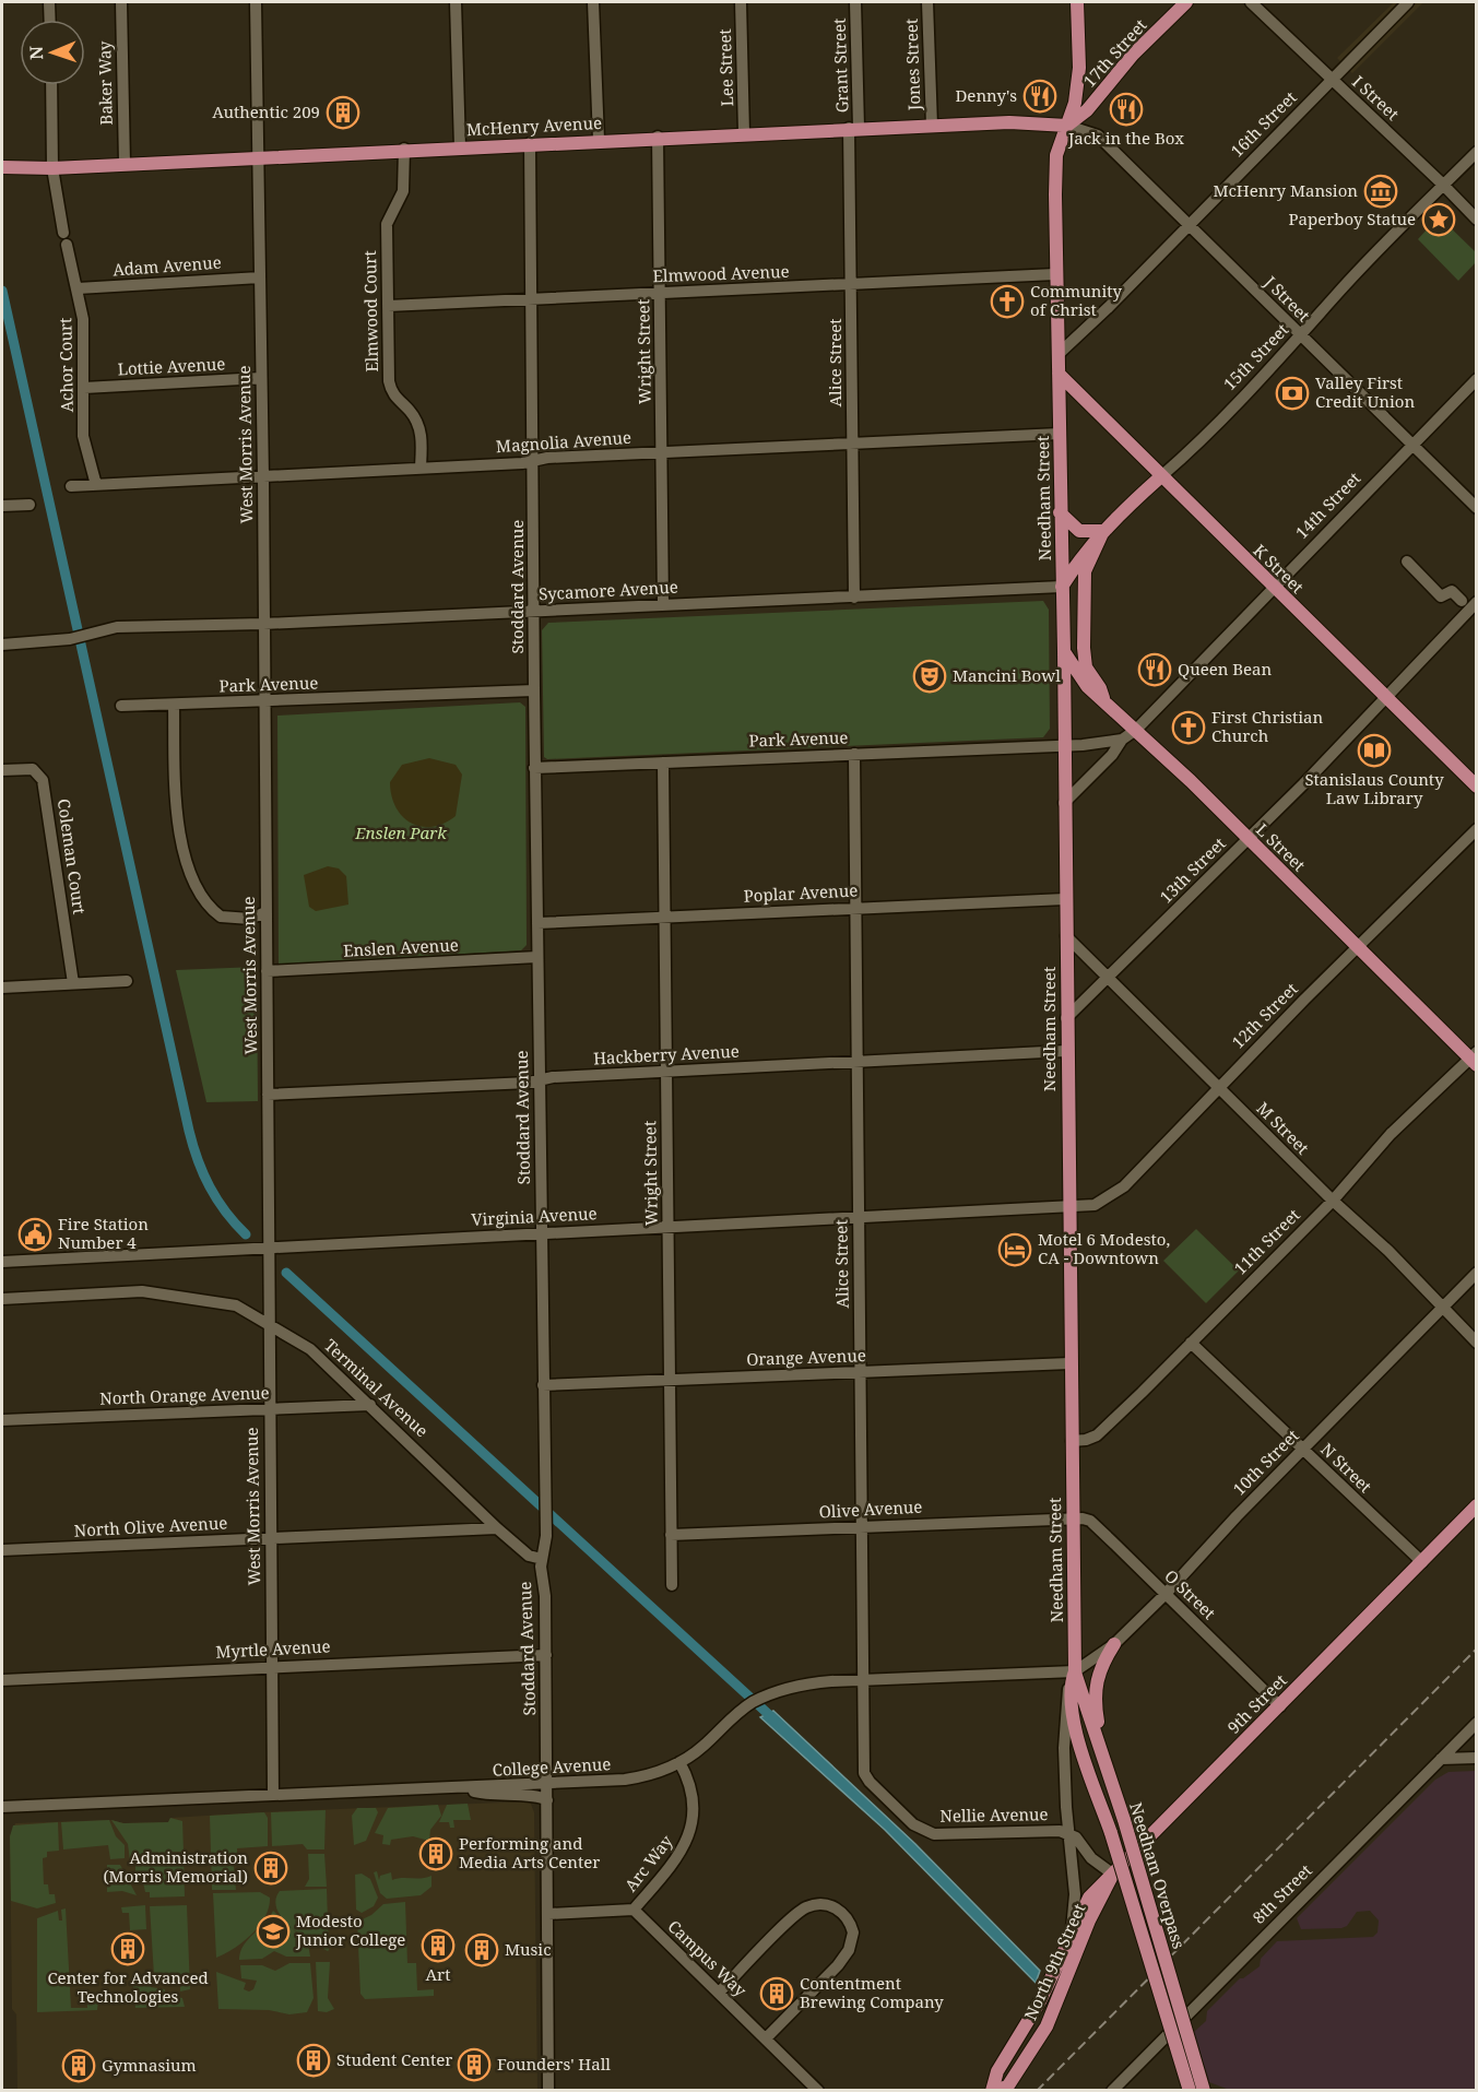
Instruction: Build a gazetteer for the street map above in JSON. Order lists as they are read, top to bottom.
{
  "streets": {
    "main road": [
      "17th Street",
      "McHenry Avenue",
      "15th Street",
      "Needham Street",
      "K Street",
      "L Street",
      "9th Street",
      "Needham Overpass",
      "North 9th Street"
    ],
    "street": [
      "Jones Street",
      "Grant Street",
      "Lee Street",
      "Baker Way",
      "I Street",
      "16th Street",
      "Adam Avenue",
      "Elmwood Avenue",
      "J Street",
      "Elmwood Court",
      "Wright Street",
      "Alice Street",
      "Achor Court",
      "Lottie Avenue",
      "Magnolia Avenue",
      "West Morris Avenue",
      "14th Street",
      "Stoddard Avenue",
      "Sycamore Avenue",
      "Park Avenue",
      "Coleman Court",
      "13th Street",
      "Poplar Avenue",
      "Enslen Avenue",
      "12th Street",
      "Hackberry Avenue",
      "M Street",
      "Virginia Avenue",
      "11th Street",
      "Orange Avenue",
      "Terminal Avenue",
      "North Orange Avenue",
      "10th Street",
      "N Street",
      "Olive Avenue",
      "North Olive Avenue",
      "O Street",
      "Myrtle Avenue",
      "College Avenue",
      "Nellie Avenue",
      "Arc Way",
      "8th Street",
      "Campus Way"
    ]
  },
  "crossings": [
    ["17th Street", "McHenry Avenue"],
    ["17th Street", "J Street"],
    ["17th Street", "Needham Street"],
    ["Jones Street", "McHenry Avenue"],
    ["Grant Street", "McHenry Avenue"],
    ["Grant Street", "Alice Street"],
    ["Lee Street", "McHenry Avenue"],
    ["Baker Way", "McHenry Avenue"],
    ["I Street", "16th Street"],
    ["I Street", "15th Street"],
    ["16th Street", "J Street"],
    ["16th Street", "Needham Street"],
    ["McHenry Avenue", "J Street"],
    ["McHenry Avenue", "Elmwood Court"],
    ["McHenry Avenue", "Wright Street"],
    ["McHenry Avenue", "Alice Street"],
    ["McHenry Avenue", "Achor Court"],
    ["McHenry Avenue", "West Morris Avenue"],
    ["McHenry Avenue", "Needham Street"],
    ["McHenry Avenue", "Stoddard Avenue"],
    ["Adam Avenue", "Achor Court"],
    ["Adam Avenue", "West Morris Avenue"],
    ["Elmwood Avenue", "Elmwood Court"],
    ["Elmwood Avenue", "Wright Street"],
    ["Elmwood Avenue", "Alice Street"],
    ["Elmwood Avenue", "Needham Street"],
    ["Elmwood Avenue", "Stoddard Avenue"],
    ["J Street", "15th Street"],
    ["J Street", "Needham Street"],
    ["J Street", "14th Street"],
    ["Elmwood Court", "Magnolia Avenue"],
    ["Wright Street", "Magnolia Avenue"],
    ["Wright Street", "Sycamore Avenue"],
    ["Wright Street", "Park Avenue"],
    ["Wright Street", "Poplar Avenue"],
    ["Wright Street", "Hackberry Avenue"],
    ["Wright Street", "Virginia Avenue"],
    ["Wright Street", "Orange Avenue"],
    ["Wright Street", "Olive Avenue"],
    ["15th Street", "Needham Street"],
    ["15th Street", "K Street"],
    ["15th Street", "Sycamore Avenue"],
    ["Alice Street", "Magnolia Avenue"],
    ["Alice Street", "Sycamore Avenue"],
    ["Alice Street", "Park Avenue"],
    ["Alice Street", "Poplar Avenue"],
    ["Alice Street", "Hackberry Avenue"],
    ["Alice Street", "Virginia Avenue"],
    ["Alice Street", "Orange Avenue"],
    ["Alice Street", "Olive Avenue"],
    ["Alice Street", "College Avenue"],
    ["Alice Street", "Nellie Avenue"],
    ["Achor Court", "Lottie Avenue"],
    ["Achor Court", "Magnolia Avenue"],
    ["Lottie Avenue", "West Morris Avenue"],
    ["Magnolia Avenue", "West Morris Avenue"],
    ["Magnolia Avenue", "Needham Street"],
    ["Magnolia Avenue", "Stoddard Avenue"],
    ["West Morris Avenue", "Sycamore Avenue"],
    ["West Morris Avenue", "Park Avenue"],
    ["West Morris Avenue", "Enslen Avenue"],
    ["West Morris Avenue", "Hackberry Avenue"],
    ["West Morris Avenue", "Virginia Avenue"],
    ["West Morris Avenue", "Terminal Avenue"],
    ["West Morris Avenue", "North Orange Avenue"],
    ["West Morris Avenue", "North Olive Avenue"],
    ["West Morris Avenue", "Myrtle Avenue"],
    ["West Morris Avenue", "College Avenue"],
    ["Needham Street", "14th Street"],
    ["Needham Street", "K Street"],
    ["Needham Street", "Sycamore Avenue"],
    ["Needham Street", "Park Avenue"],
    ["Needham Street", "L Street"],
    ["Needham Street", "13th Street"],
    ["Needham Street", "Poplar Avenue"],
    ["Needham Street", "12th Street"],
    ["Needham Street", "Hackberry Avenue"],
    ["Needham Street", "M Street"],
    ["Needham Street", "Virginia Avenue"],
    ["Needham Street", "11th Street"],
    ["Needham Street", "Orange Avenue"],
    ["Needham Street", "10th Street"],
    ["Needham Street", "Olive Avenue"],
    ["Needham Street", "O Street"],
    ["Needham Street", "9th Street"],
    ["Needham Street", "College Avenue"],
    ["Needham Street", "Nellie Avenue"],
    ["Needham Street", "Needham Overpass"],
    ["Needham Street", "North 9th Street"],
    ["14th Street", "K Street"],
    ["14th Street", "Park Avenue"],
    ["14th Street", "L Street"],
    ["K Street", "13th Street"],
    ["Stoddard Avenue", "Sycamore Avenue"],
    ["Stoddard Avenue", "Park Avenue"],
    ["Stoddard Avenue", "Poplar Avenue"],
    ["Stoddard Avenue", "Enslen Avenue"],
    ["Stoddard Avenue", "Hackberry Avenue"],
    ["Stoddard Avenue", "Virginia Avenue"],
    ["Stoddard Avenue", "Orange Avenue"],
    ["Stoddard Avenue", "Terminal Avenue"],
    ["Stoddard Avenue", "Myrtle Avenue"],
    ["Stoddard Avenue", "College Avenue"],
    ["L Street", "13th Street"],
    ["L Street", "12th Street"],
    ["L Street", "11th Street"],
    ["13th Street", "M Street"],
    ["12th Street", "M Street"],
    ["12th Street", "Virginia Avenue"],
    ["M Street", "11th Street"],
    ["M Street", "10th Street"],
    ["11th Street", "N Street"],
    ["Terminal Avenue", "North Orange Avenue"],
    ["Terminal Avenue", "North Olive Avenue"],
    ["10th Street", "N Street"],
    ["10th Street", "O Street"],
    ["10th Street", "College Avenue"],
    ["10th Street", "Needham Overpass"],
    ["N Street", "9th Street"],
    ["Olive Avenue", "O Street"],
    ["O Street", "9th Street"],
    ["9th Street", "North 9th Street"],
    ["College Avenue", "Arc Way"],
    ["College Avenue", "Needham Overpass"],
    ["Arc Way", "Campus Way"]
  ],
  "parks": ["Enslen Park"],
  "places": {
    "restaurant": ["Denny's", "Jack in the Box", "Queen Bean"],
    "building": [
      "Authentic 209",
      "Performing and Media Arts Center",
      "Administration (Morris Memorial)",
      "Art",
      "Center for Advanced Technologies",
      "Music",
      "Contentment Brewing Company",
      "Student Center",
      "Founders' Hall",
      "Gymnasium"
    ],
    "museum": ["McHenry Mansion"],
    "place": ["Paperboy Statue"],
    "church": ["Community of Christ", "First Christian Church"],
    "bank": ["Valley First Credit Union"],
    "theatre": ["Mancini Bowl"],
    "library": ["Stanislaus County Law Library"],
    "public building": ["Fire Station Number 4"],
    "hotel": ["Motel 6 Modesto, CA - Downtown"],
    "school or university": ["Modesto Junior College"]
  },
  "north": "left"
}
